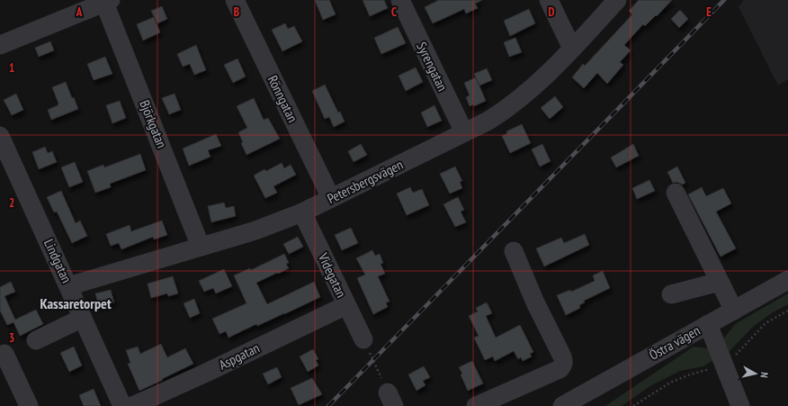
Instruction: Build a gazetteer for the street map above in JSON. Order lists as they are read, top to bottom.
{
  "streets": {
    "street": [
      "Syrengatan",
      "Rönngatan",
      "Björkgatan",
      "Petersbergsvägen",
      "Lindgatan",
      "Videgatan",
      "Östra vägen",
      "Aspgatan"
    ]
  },
  "crossings": [
    ["Syrengatan", "Petersbergsvägen"],
    ["Rönngatan", "Petersbergsvägen"],
    ["Björkgatan", "Petersbergsvägen"],
    ["Petersbergsvägen", "Lindgatan"],
    ["Petersbergsvägen", "Videgatan"],
    ["Videgatan", "Aspgatan"]
  ],
  "districts": ["Kassaretorpet"],
  "north": "right",
  "grid": {
    "columns": [
      "A",
      "B",
      "C",
      "D",
      "E"
    ],
    "rows": ["1", "2", "3"]
  }
}
